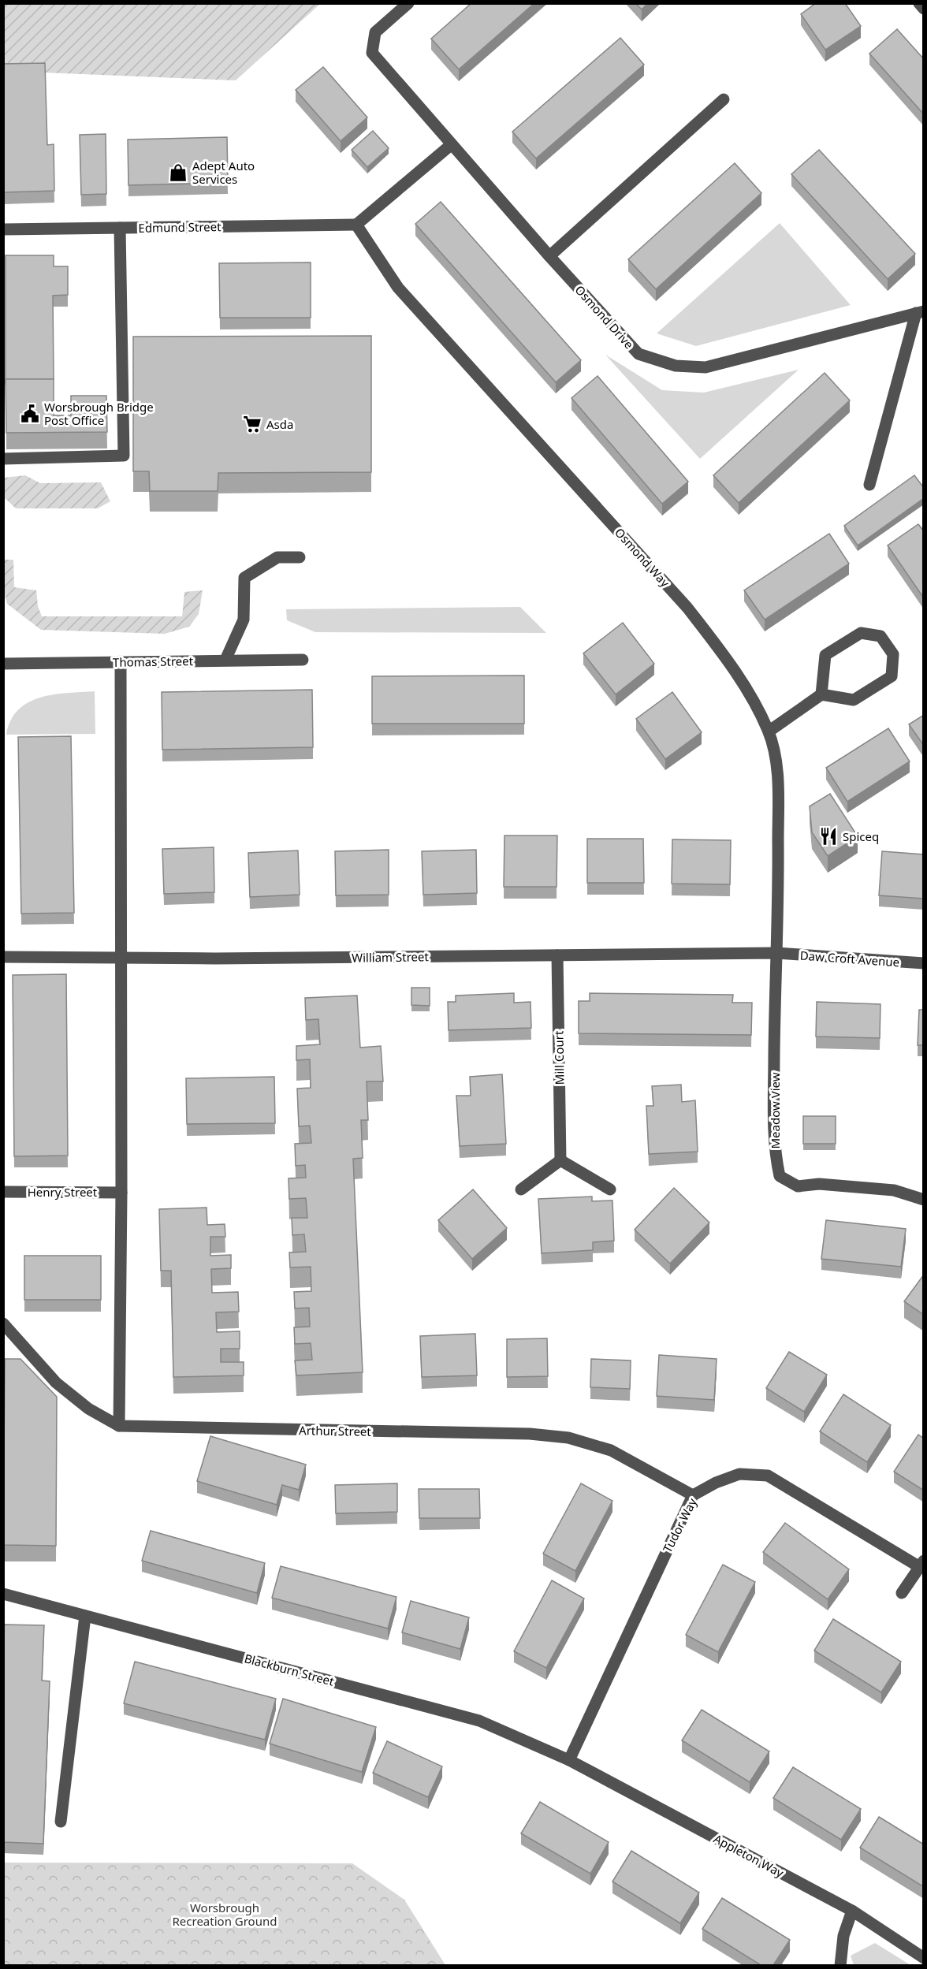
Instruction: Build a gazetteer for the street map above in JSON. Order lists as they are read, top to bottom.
{
  "streets": {
    "street": [
      "Edmund Street",
      "Osmond Drive",
      "Osmond Way",
      "Thomas Street",
      "William Street",
      "Daw Croft Avenue",
      "Mill Court",
      "Meadow View",
      "Henry Street",
      "Arthur Street",
      "Tudor Way",
      "Blackburn Street",
      "Appleton Way"
    ]
  },
  "crossings": [
    ["Edmund Street", "Osmond Way"],
    ["Osmond Way", "William Street"],
    ["Osmond Way", "Daw Croft Avenue"],
    ["Osmond Way", "Meadow View"],
    ["William Street", "Daw Croft Avenue"],
    ["William Street", "Mill Court"],
    ["William Street", "Meadow View"],
    ["Daw Croft Avenue", "Meadow View"],
    ["Arthur Street", "Tudor Way"],
    ["Tudor Way", "Blackburn Street"],
    ["Tudor Way", "Appleton Way"],
    ["Blackburn Street", "Appleton Way"]
  ],
  "parks": ["Worsbrough Recreation Ground"],
  "places": {
    "shop": ["Adept Auto Services"],
    "public building": ["Worsbrough Bridge Post Office"],
    "supermarket": ["Asda"],
    "restaurant": ["Spiceq"]
  }
}
